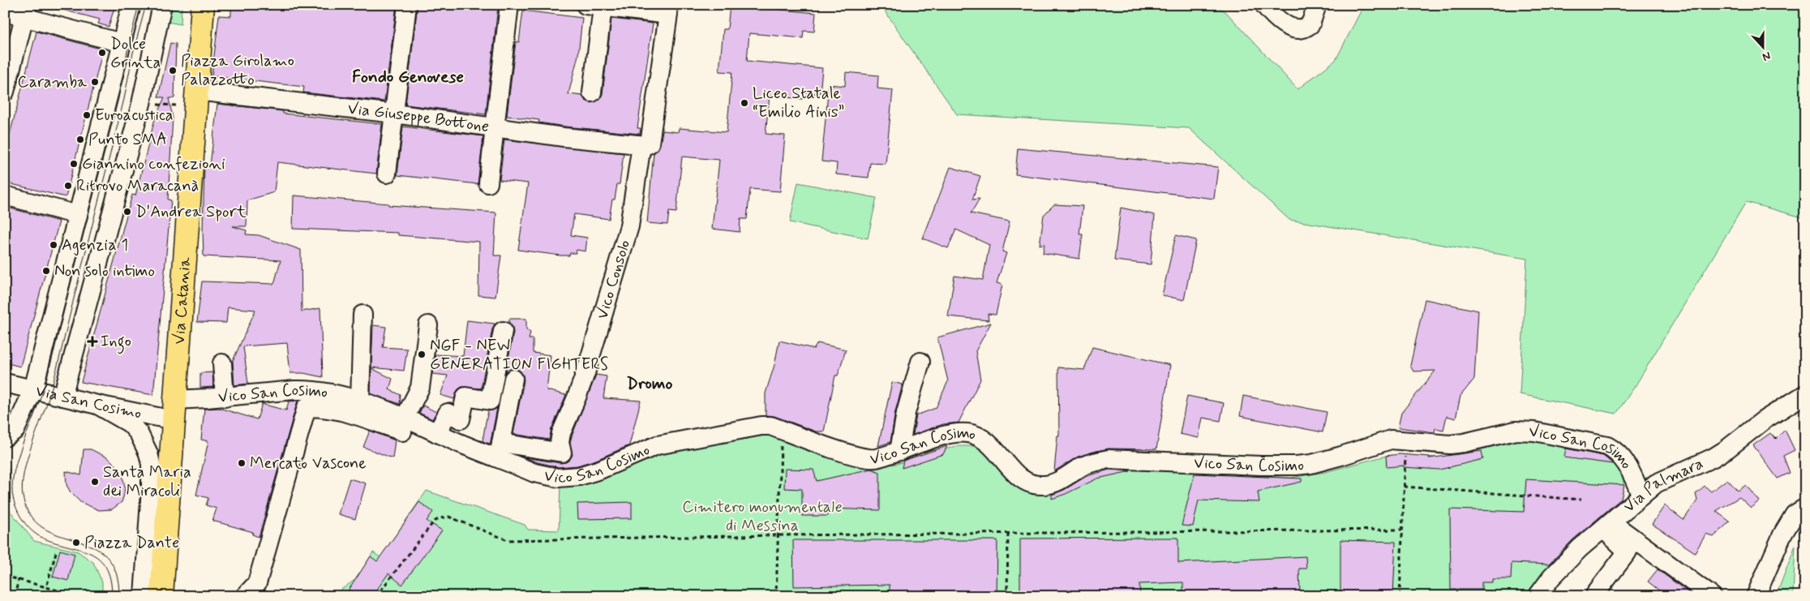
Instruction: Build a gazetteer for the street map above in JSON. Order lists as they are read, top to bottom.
{
  "streets": {
    "main road": ["Via Catania"],
    "street": [
      "Via Giuseppe Bottone",
      "Vico Consolo",
      "Vico San Cosimo",
      "Via San Cosimo",
      "Via Palmara"
    ]
  },
  "crossings": [
    ["Via Giuseppe Bottone", "Vico Consolo"],
    ["Via Giuseppe Bottone", "Via Catania"],
    ["Vico Consolo", "Vico San Cosimo"],
    ["Via Catania", "Vico San Cosimo"],
    ["Via Catania", "Via San Cosimo"],
    ["Vico San Cosimo", "Via San Cosimo"],
    ["Vico San Cosimo", "Via Palmara"]
  ],
  "districts": ["Fondo Genovese", "Dromo"],
  "parks": ["Cimitero monumentale di Messina"],
  "places": {
    "other": [
      "Dolce Grinta",
      "Piazza Girolamo Palazzotto",
      "Caramba",
      "Liceo Statale “Emilio Ainis”",
      "Euroacustica",
      "Punto SMA",
      "Giannino confezioni",
      "Ritrovo Maracanà",
      "D'Andrea Sport",
      "Agenzia 1",
      "Non solo intimo",
      "NGF - NEW GENERATION FIGHTERS",
      "Mercato Vascone",
      "Santa Maria dei Miracoli",
      "Piazza Dante"
    ],
    "health": ["Ingo"]
  },
  "north": "bottom"
}
